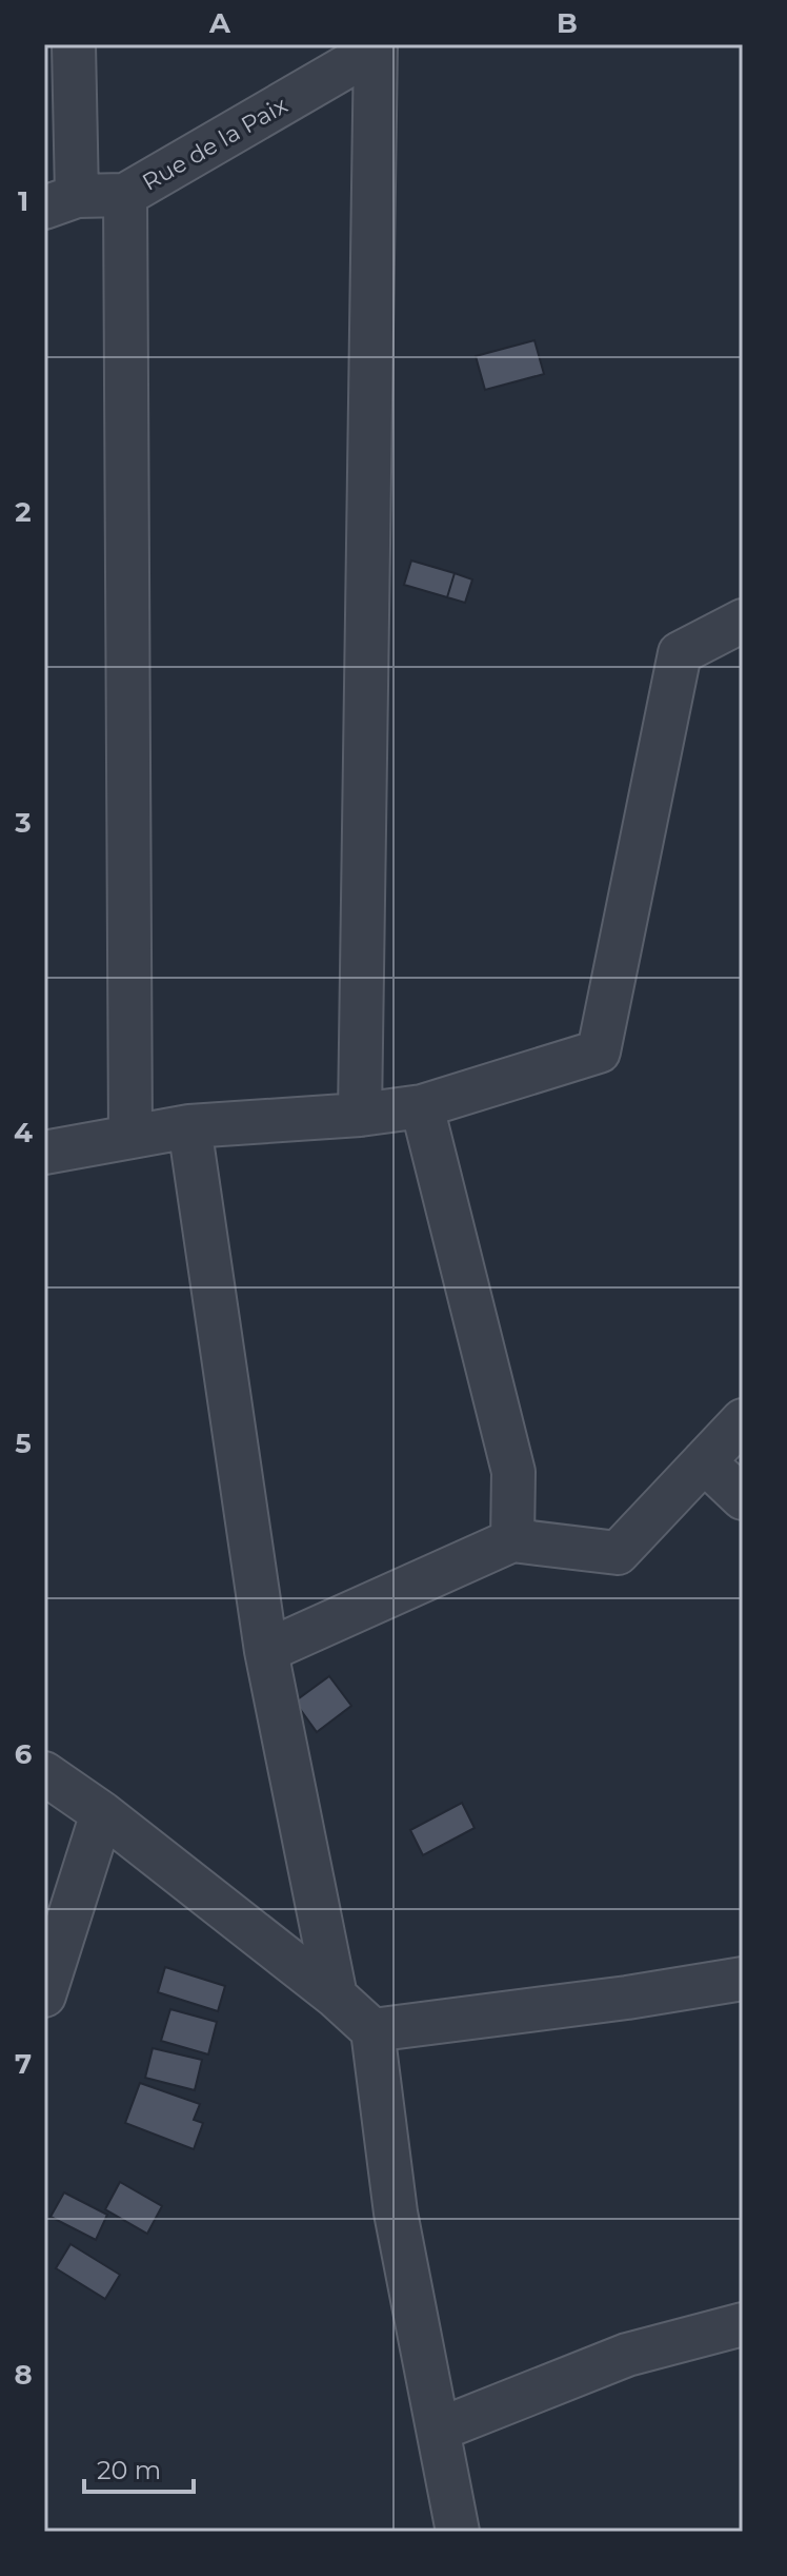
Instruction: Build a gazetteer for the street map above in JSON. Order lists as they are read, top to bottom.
{
  "streets": {
    "street": ["Rue de la Paix"]
  },
  "scale_bar": "20 m",
  "grid": {
    "columns": ["A", "B"],
    "rows": [
      "1",
      "2",
      "3",
      "4",
      "5",
      "6",
      "7",
      "8"
    ]
  }
}
